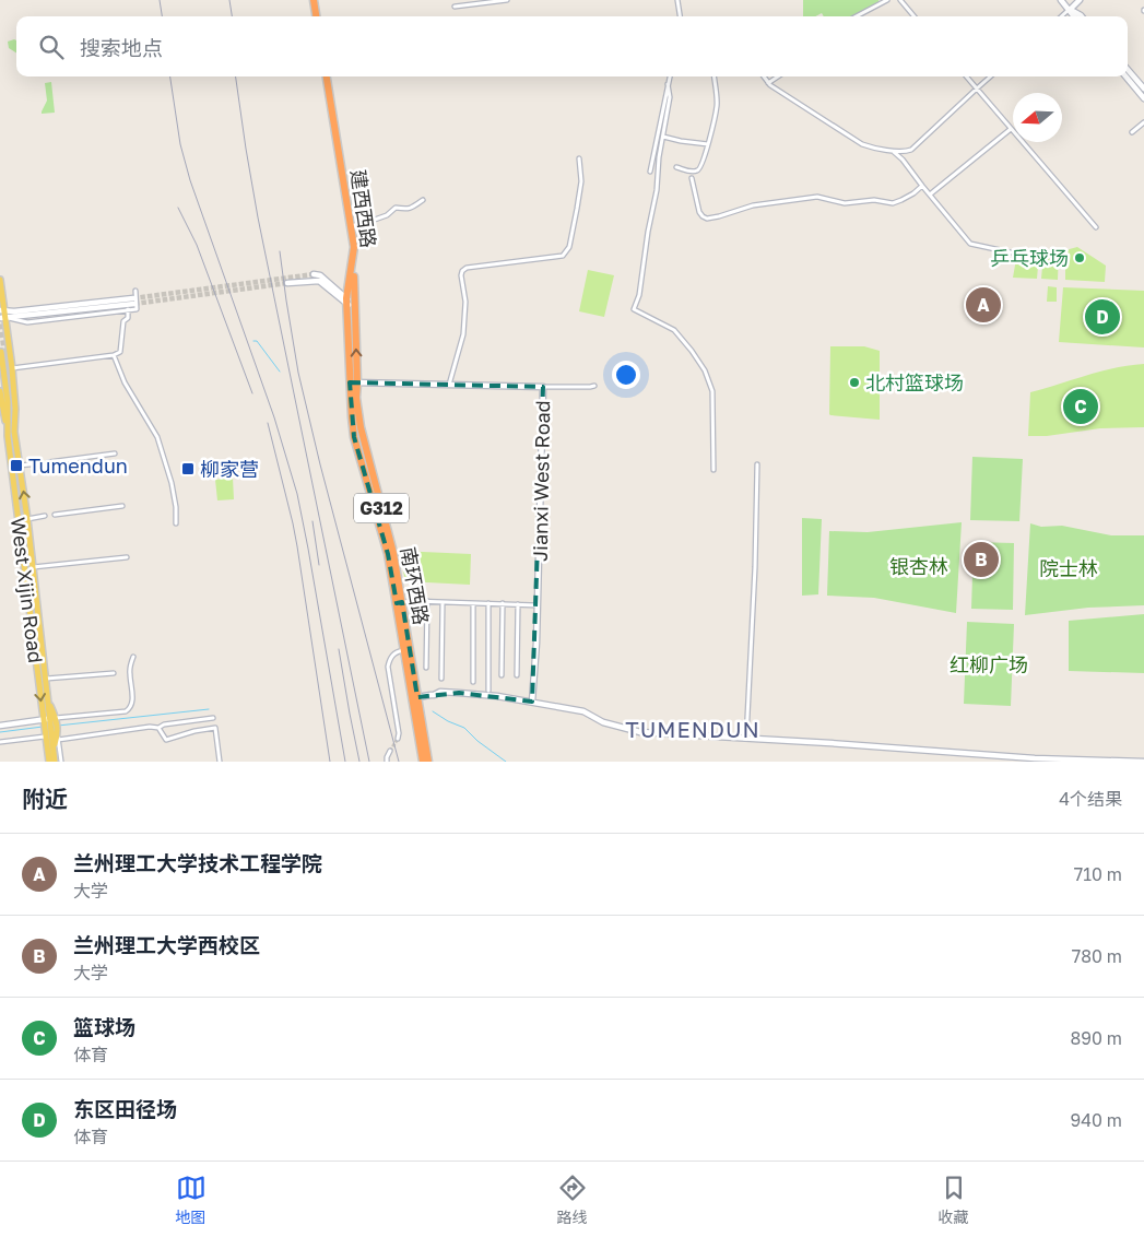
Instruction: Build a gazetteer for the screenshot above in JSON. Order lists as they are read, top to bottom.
{
  "streets": {
    "highway": ["建西西路", "G312", "南环西路"],
    "main road": ["West Xijin Road"],
    "street": ["Jianxi West Road"]
  },
  "crossings": [
    ["建西西路", "G312"],
    ["Jianxi West Road", "G312"],
    ["Jianxi West Road", "南环西路"],
    ["G312", "南环西路"]
  ],
  "districts": ["TUMENDUN"],
  "parks": ["银杏林", "院士林", "红柳广场"],
  "places": {
    "other": ["乒乓球场", "北村篮球场"],
    "transit": ["Tumendun", "柳家营"]
  },
  "north": "left",
  "page": {
    "search": "搜索地点",
    "pins": [
      "A",
      "D",
      "C",
      "B"
    ],
    "heading": ["附近", "4个结果"],
    "list": [
      {
        "mark": "A",
        "name": "兰州理工大学技术工程学院",
        "note": "大学",
        "value": "710 m"
      },
      {
        "mark": "B",
        "name": "兰州理工大学西校区",
        "note": "大学",
        "value": "780 m"
      },
      {
        "mark": "C",
        "name": "篮球场",
        "note": "体育",
        "value": "890 m"
      },
      {
        "mark": "D",
        "name": "东区田径场",
        "note": "体育",
        "value": "940 m"
      }
    ],
    "nav": ["地图", "路线", "收藏"]
  }
}
